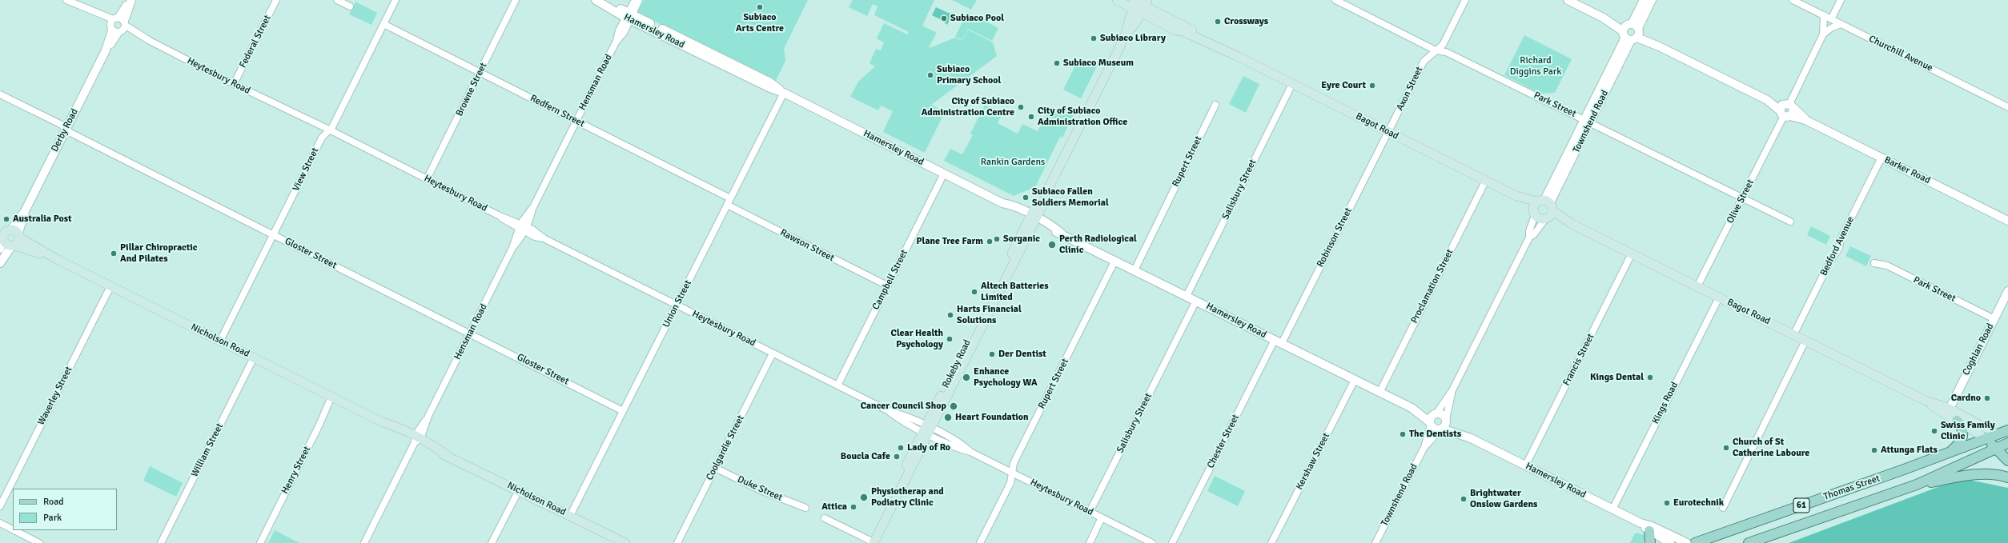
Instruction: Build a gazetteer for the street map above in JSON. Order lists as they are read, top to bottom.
{
  "streets": {
    "main road": [
      "Bagot Road",
      "Nicholson Road",
      "Rokeby Road",
      "Thomas Street",
      "61"
    ],
    "street": [
      "Hamersley Road",
      "Federal Street",
      "Churchill Avenue",
      "Heytesbury Road",
      "Hensman Road",
      "Axon Street",
      "Browne Street",
      "Park Street",
      "Redfern Street",
      "Townshend Road",
      "Derby Road",
      "Rupert Street",
      "View Street",
      "Barker Road",
      "Salisbury Street",
      "Olive Street",
      "Robinson Street",
      "Rawson Street",
      "Bedford Avenue",
      "Gloster Street",
      "Campbell Street",
      "Proclamation Street",
      "Union Street",
      "Coghlan Road",
      "Francis Street",
      "Waverley Street",
      "Kings Road",
      "Chester Street",
      "Coolgardie Street",
      "William Street",
      "Kershaw Street",
      "Henry Street",
      "Duke Street"
    ]
  },
  "crossings": [
    ["Hamersley Road", "Hensman Road"],
    ["Hamersley Road", "Townshend Road"],
    ["Hamersley Road", "Rupert Street"],
    ["Hamersley Road", "Salisbury Street"],
    ["Hamersley Road", "Robinson Street"],
    ["Hamersley Road", "Campbell Street"],
    ["Hamersley Road", "Proclamation Street"],
    ["Hamersley Road", "Union Street"],
    ["Hamersley Road", "Francis Street"],
    ["Hamersley Road", "Rokeby Road"],
    ["Hamersley Road", "Kings Road"],
    ["Hamersley Road", "Chester Street"],
    ["Hamersley Road", "Kershaw Street"],
    ["Federal Street", "Heytesbury Road"],
    ["Churchill Avenue", "Olive Street"],
    ["Heytesbury Road", "Hensman Road"],
    ["Heytesbury Road", "Browne Street"],
    ["Heytesbury Road", "Derby Road"],
    ["Heytesbury Road", "Rupert Street"],
    ["Heytesbury Road", "View Street"],
    ["Heytesbury Road", "Salisbury Street"],
    ["Heytesbury Road", "Campbell Street"],
    ["Heytesbury Road", "Union Street"],
    ["Heytesbury Road", "Rokeby Road"],
    ["Heytesbury Road", "Coolgardie Street"],
    ["Hensman Road", "Redfern Street"],
    ["Hensman Road", "Gloster Street"],
    ["Hensman Road", "Nicholson Road"],
    ["Axon Street", "Park Street"],
    ["Axon Street", "Bagot Road"],
    ["Axon Street", "Robinson Street"],
    ["Browne Street", "Redfern Street"],
    ["Park Street", "Townshend Road"],
    ["Park Street", "Olive Street"],
    ["Park Street", "Coghlan Road"],
    ["Redfern Street", "View Street"],
    ["Redfern Street", "Rawson Street"],
    ["Redfern Street", "Union Street"],
    ["Townshend Road", "Bagot Road"],
    ["Townshend Road", "Barker Road"],
    ["Bagot Road", "Salisbury Street"],
    ["Bagot Road", "Olive Street"],
    ["Bagot Road", "Robinson Street"],
    ["Bagot Road", "Bedford Avenue"],
    ["Bagot Road", "Proclamation Street"],
    ["Bagot Road", "Coghlan Road"],
    ["Bagot Road", "Francis Street"],
    ["Bagot Road", "Rokeby Road"],
    ["Bagot Road", "Kings Road"],
    ["Bagot Road", "Thomas Street"],
    ["Derby Road", "Gloster Street"],
    ["Derby Road", "Nicholson Road"],
    ["View Street", "Gloster Street"],
    ["View Street", "Nicholson Road"],
    ["Barker Road", "Olive Street"],
    ["Barker Road", "Bedford Avenue"],
    ["Robinson Street", "Chester Street"],
    ["Rawson Street", "Campbell Street"],
    ["Rawson Street", "Union Street"],
    ["Gloster Street", "Union Street"],
    ["Union Street", "Nicholson Road"],
    ["Nicholson Road", "Waverley Street"],
    ["Nicholson Road", "William Street"],
    ["Nicholson Road", "Henry Street"],
    ["Coolgardie Street", "Duke Street"]
  ],
  "parks": ["Richard Diggins Park", "Rankin Gardens"],
  "places": [
    "Subiaco Arts Centre",
    "Subiaco Pool",
    "Crossways",
    "Subiaco Library",
    "Subiaco Museum",
    "Subiaco Primary School",
    "Eyre Court",
    "City of Subiaco Administration Centre",
    "City of Subiaco Administration Office",
    "Subiaco Fallen Soldiers Memorial",
    "Australia Post",
    "Sorganic",
    "Plane Tree Farm",
    "Perth Radiological Clinic",
    "Pillar Chiropractic And Pilates",
    "Altech Batteries Limited",
    "Harts Financial Solutions",
    "Clear Health Psychology",
    "Der Dentist",
    "Enhance Psychology WA",
    "Kings Dental",
    "Cardno",
    "Cancer Council Shop",
    "Heart Foundation",
    "Swiss Family Clinic",
    "The Dentists",
    "Lady of Ro",
    "Church of St Catherine Laboure",
    "Attunga Flats",
    "Boucla Cafe",
    "Physiotherap and Podiatry Clinic",
    "Brightwater Onslow Gardens",
    "Eurotechnik",
    "Attica"
  ],
  "legend": ["Road", "Park"]
}
